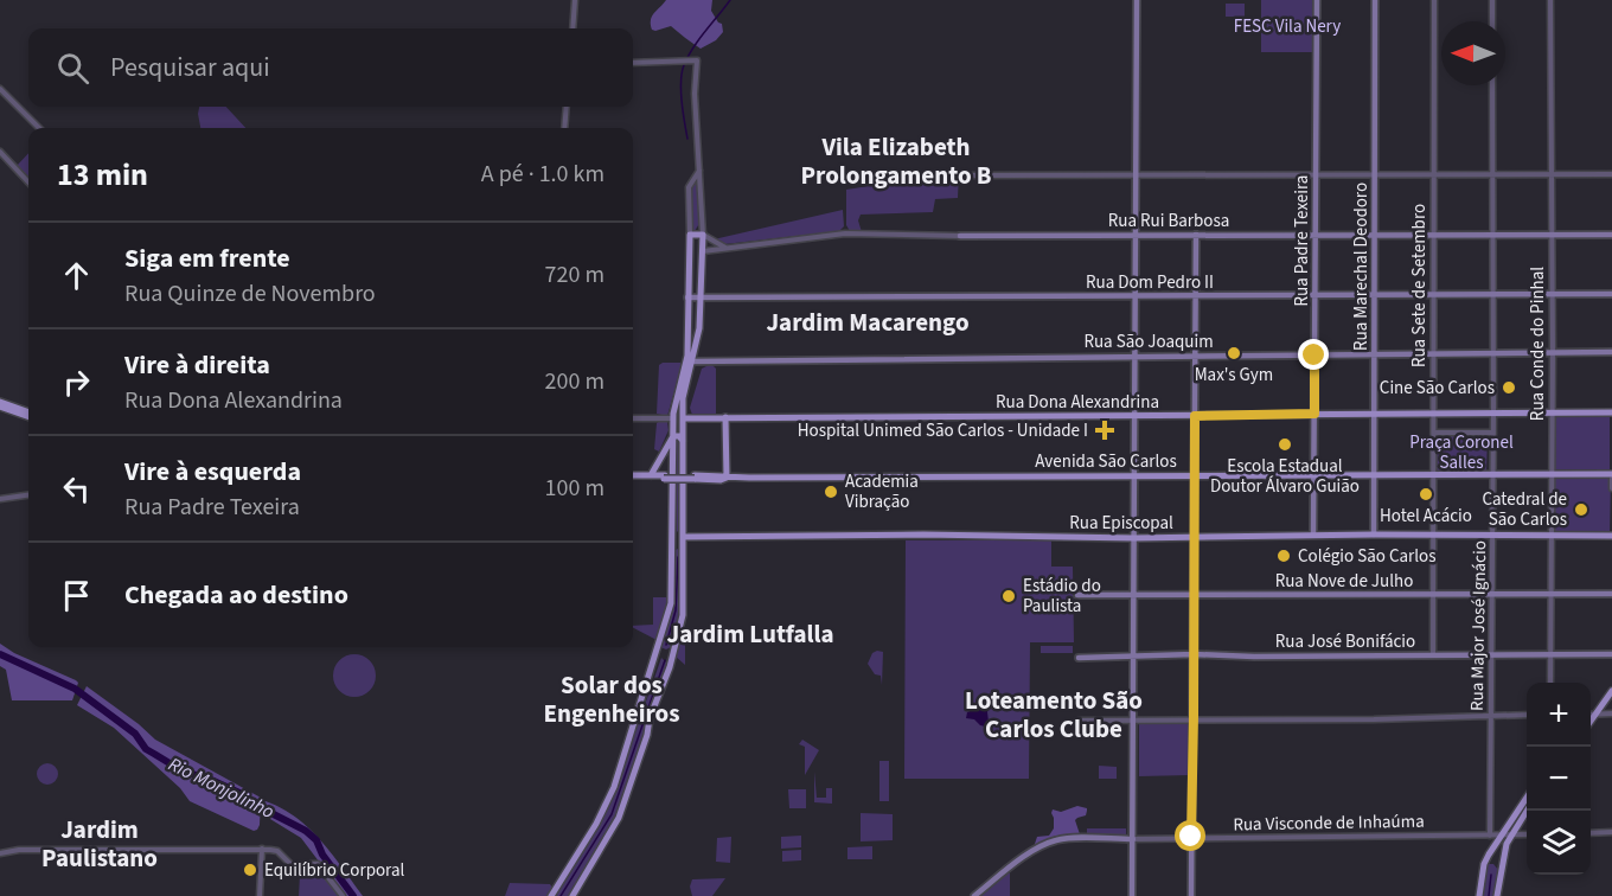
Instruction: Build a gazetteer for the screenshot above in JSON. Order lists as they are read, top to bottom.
{
  "streets": {
    "main road": [
      "Rua Rui Barbosa",
      "Rua Padre Texeira",
      "Rua Marechal Deodoro",
      "Rua Dom Pedro II",
      "Rua São Joaquim",
      "Rua Dona Alexandrina",
      "Avenida São Carlos",
      "Rua Episcopal",
      "Rua Nove de Julho",
      "Rua José Bonifácio",
      "Rua Visconde de Inhaúma"
    ],
    "street": ["Rua Sete de Setembro", "Rua Conde do Pinhal", "Rua Major José Ignácio"]
  },
  "crossings": [
    ["Rua Rui Barbosa", "Rua Padre Texeira"],
    ["Rua Rui Barbosa", "Rua Marechal Deodoro"],
    ["Rua Rui Barbosa", "Rua Sete de Setembro"],
    ["Rua Rui Barbosa", "Rua Conde do Pinhal"],
    ["Rua Rui Barbosa", "Rua Major José Ignácio"],
    ["Rua Padre Texeira", "Rua Dom Pedro II"],
    ["Rua Padre Texeira", "Rua São Joaquim"],
    ["Rua Padre Texeira", "Rua Dona Alexandrina"],
    ["Rua Padre Texeira", "Avenida São Carlos"],
    ["Rua Padre Texeira", "Rua Episcopal"],
    ["Rua Marechal Deodoro", "Rua Dom Pedro II"],
    ["Rua Marechal Deodoro", "Rua São Joaquim"],
    ["Rua Marechal Deodoro", "Rua Dona Alexandrina"],
    ["Rua Marechal Deodoro", "Avenida São Carlos"],
    ["Rua Marechal Deodoro", "Rua Episcopal"],
    ["Rua Dom Pedro II", "Rua Sete de Setembro"],
    ["Rua Dom Pedro II", "Rua Conde do Pinhal"],
    ["Rua Dom Pedro II", "Rua Major José Ignácio"],
    ["Rua Sete de Setembro", "Rua São Joaquim"],
    ["Rua Sete de Setembro", "Rua Dona Alexandrina"],
    ["Rua Sete de Setembro", "Avenida São Carlos"],
    ["Rua Sete de Setembro", "Rua Episcopal"],
    ["Rua Sete de Setembro", "Rua Nove de Julho"],
    ["Rua Sete de Setembro", "Rua José Bonifácio"],
    ["Rua São Joaquim", "Rua Conde do Pinhal"],
    ["Rua São Joaquim", "Rua Major José Ignácio"],
    ["Rua Conde do Pinhal", "Rua Dona Alexandrina"],
    ["Rua Conde do Pinhal", "Avenida São Carlos"],
    ["Rua Conde do Pinhal", "Rua Episcopal"],
    ["Rua Conde do Pinhal", "Rua Nove de Julho"],
    ["Rua Conde do Pinhal", "Rua José Bonifácio"],
    ["Rua Dona Alexandrina", "Rua Major José Ignácio"],
    ["Avenida São Carlos", "Rua Major José Ignácio"],
    ["Rua Episcopal", "Rua Major José Ignácio"],
    ["Rua Nove de Julho", "Rua Major José Ignácio"],
    ["Rua Major José Ignácio", "Rua José Bonifácio"],
    ["Rua Major José Ignácio", "Rua Visconde de Inhaúma"]
  ],
  "districts": [
    "Vila Elizabeth Prolongamento B",
    "Jardim Macarengo",
    "Jardim Lutfalla",
    "Solar dos Engenheiros",
    "Loteamento São Carlos Clube",
    "Jardim Paulistano"
  ],
  "water": ["Rio Monjolinho"],
  "parks": ["FESC Vila Nery", "Praça Coronel Salles"],
  "places": {
    "other": [
      "Max's Gym",
      "Cine São Carlos",
      "Escola Estadual Doutor Álvaro Guião",
      "Academia Vibração",
      "Hotel Acácio",
      "Catedral de São Carlos",
      "Colégio São Carlos",
      "Estádio do Paulista",
      "Equilíbrio Corporal"
    ],
    "health": ["Hospital Unimed São Carlos - Unidade I"]
  },
  "north": "left",
  "page": {
    "search": "Pesquisar aqui",
    "heading": ["13 min", "A pé · 1.0 km"],
    "list": [
      ["Siga em frente", "Rua Quinze de Novembro", "720 m"],
      ["Vire à direita", "Rua Dona Alexandrina", "200 m"],
      ["Vire à esquerda", "Rua Padre Texeira", "100 m"],
      "Chegada ao destino"
    ],
    "map_buttons": ["+", "−"]
  }
}
